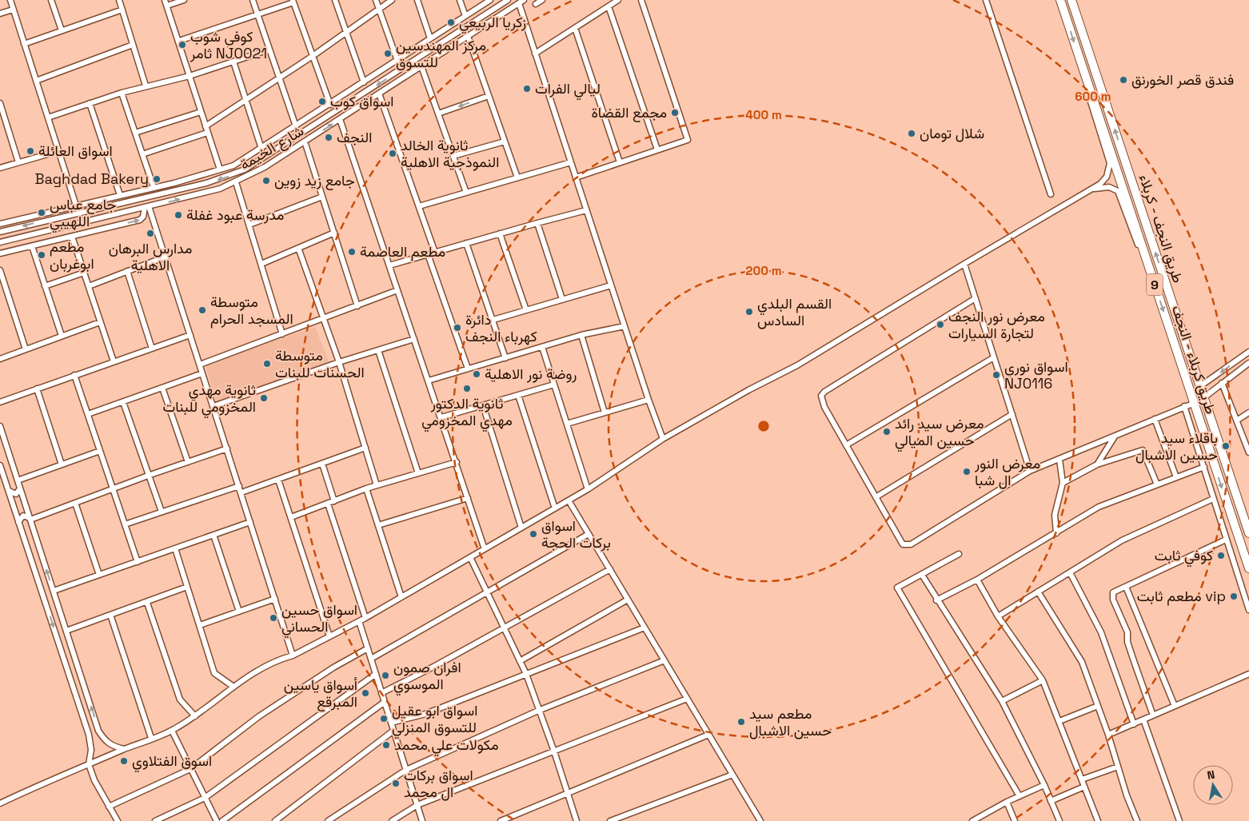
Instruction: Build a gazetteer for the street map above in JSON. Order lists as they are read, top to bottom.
{
  "streets": {
    "highway": ["طريق النجف - کربلاء", "9", "طريق کربلاء - النجف"],
    "street": ["شارع الخيمة"]
  },
  "one_way": ["طريق النجف - کربلاء", "طريق کربلاء - النجف"],
  "places": [
    "زكريا الربيعي",
    "كوفي شوب ثامر NJ0021",
    "مركز المهندسين للتسوق",
    "فندق قصر الخورنق",
    "ليالي الفرات",
    "اسواق كوب",
    "مجمع القضاة",
    "شلال تومان",
    "النجف",
    "اسواق العائلة",
    "ثانوية الخالد النموذجية الاهلية",
    "Baghdad Bakery",
    "جامع زيد زوين",
    "جامع عباس اللهيبي",
    "مدرسة عبود غفلة",
    "مدارس البرهان الاهلية",
    "مطعم العاصمة",
    "مطعم ابوغربان",
    "متوسطة المسجد الحرام",
    "القسم البلدي السادس",
    "معرض نور النجف لتجارة السيارات",
    "دائرة كهرباء النجف",
    "متوسطة الحسنات للبنات",
    "روضة نور الاهلية",
    "اسواق نوري NJ0116",
    "ثانوية الدكتور مهدي المخزومي",
    "ثانوية مهدي المخزومي للبنات",
    "معرض سيد رائد حسين الميالي",
    "باقلاء سيد حسين الاشبال",
    "معرض النور ال شبا",
    "اسواق بركات الحجة",
    "كوفي ثابت",
    "مطعم ثابت vip",
    "اسواق حسين الحساني",
    "افران صمون الموسوي",
    "أسواق ياسين المبرقع",
    "اسواق ابو عقيل للتسوق المنزلي",
    "مطعم سيد حسين الاشبال",
    "مكولات علي محمد",
    "اسوق الفتلاوي",
    "اسواق بركات ال محمد"
  ],
  "north": "top",
  "rings": ["600 m", "400 m", "200 m"]
}
